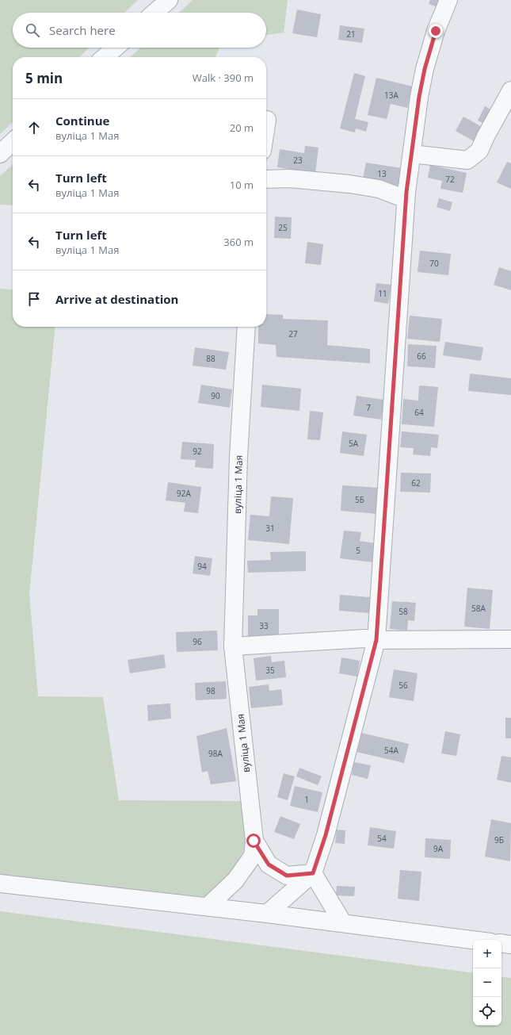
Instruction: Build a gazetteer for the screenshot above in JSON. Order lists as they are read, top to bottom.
{
  "streets": {
    "street": ["вуліца 1 Мая"]
  },
  "house_numbers": [
    "21",
    "13А",
    "23",
    "13",
    "72",
    "25",
    "70",
    "11",
    "27",
    "66",
    "88",
    "90",
    "7",
    "64",
    "5А",
    "92",
    "62",
    "92А",
    "5Б",
    "31",
    "5",
    "94",
    "58А",
    "58",
    "33",
    "96",
    "35",
    "56",
    "98",
    "54А",
    "98А",
    "1",
    "54",
    "9Б",
    "9А"
  ],
  "page": {
    "search": "Search here",
    "heading": ["5 min", "Walk · 390 m"],
    "list": [
      ["Continue", "вуліца 1 Мая", "20 m"],
      ["Turn left", "вуліца 1 Мая", "10 m"],
      ["Turn left", "вуліца 1 Мая", "360 m"],
      "Arrive at destination"
    ],
    "map_buttons": ["+", "−"]
  }
}
